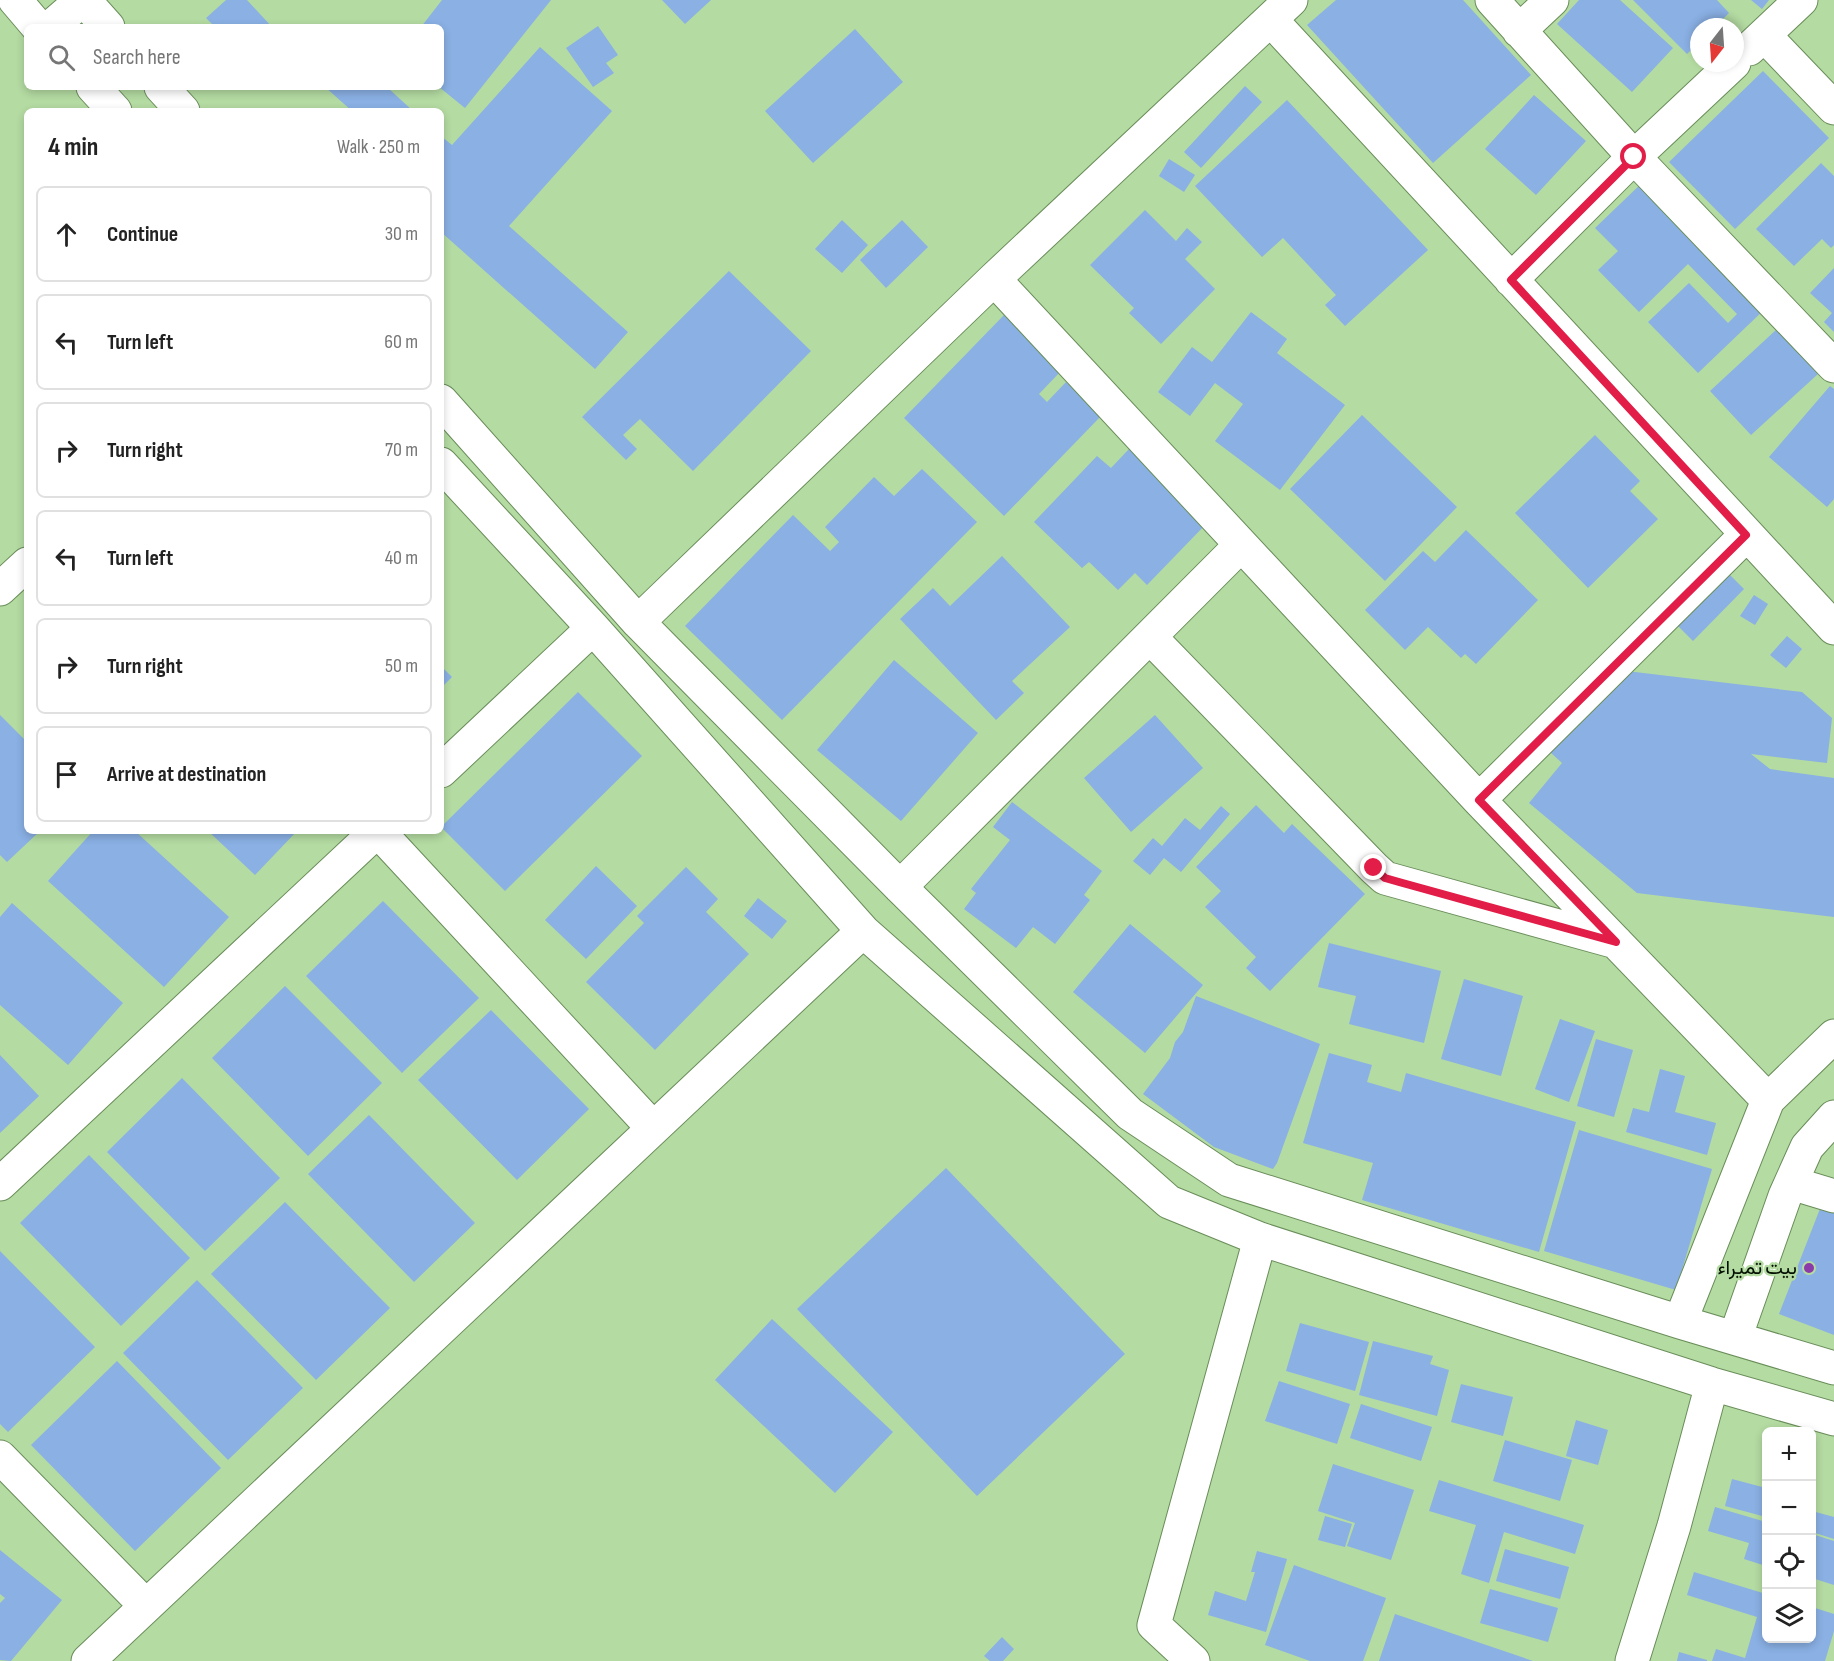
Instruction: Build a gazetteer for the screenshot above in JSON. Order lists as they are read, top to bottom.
{
  "places": ["بيت تميراء"],
  "north": "bottom",
  "page": {
    "search": "Search here",
    "heading": ["4 min", "Walk · 250 m"],
    "list": [
      ["Continue", "30 m"],
      ["Turn left", "60 m"],
      ["Turn right", "70 m"],
      ["Turn left", "40 m"],
      ["Turn right", "50 m"],
      "Arrive at destination"
    ],
    "map_buttons": ["+", "−"]
  }
}
